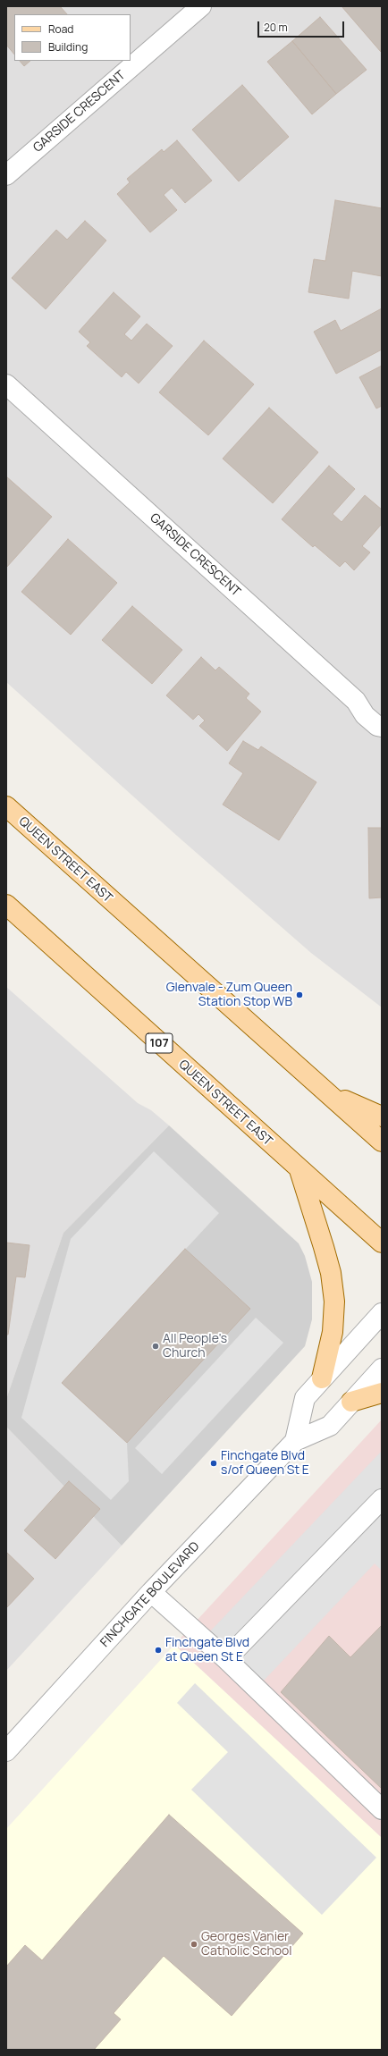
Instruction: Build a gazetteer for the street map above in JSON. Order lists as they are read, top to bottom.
{
  "streets": {
    "main road": ["QUEEN STREET EAST", "107"],
    "street": ["GARSIDE CRESCENT", "FINCHGATE BOULEVARD"]
  },
  "places": [
    "Glenvale - Zum Queen Station Stop WB",
    "All People's Church",
    "Finchgate Blvd s/of Queen St E",
    "Finchgate Blvd at Queen St E",
    "Georges Vanier Catholic School"
  ],
  "legend": ["Road", "Building"],
  "scale_bar": "20 m"
}
